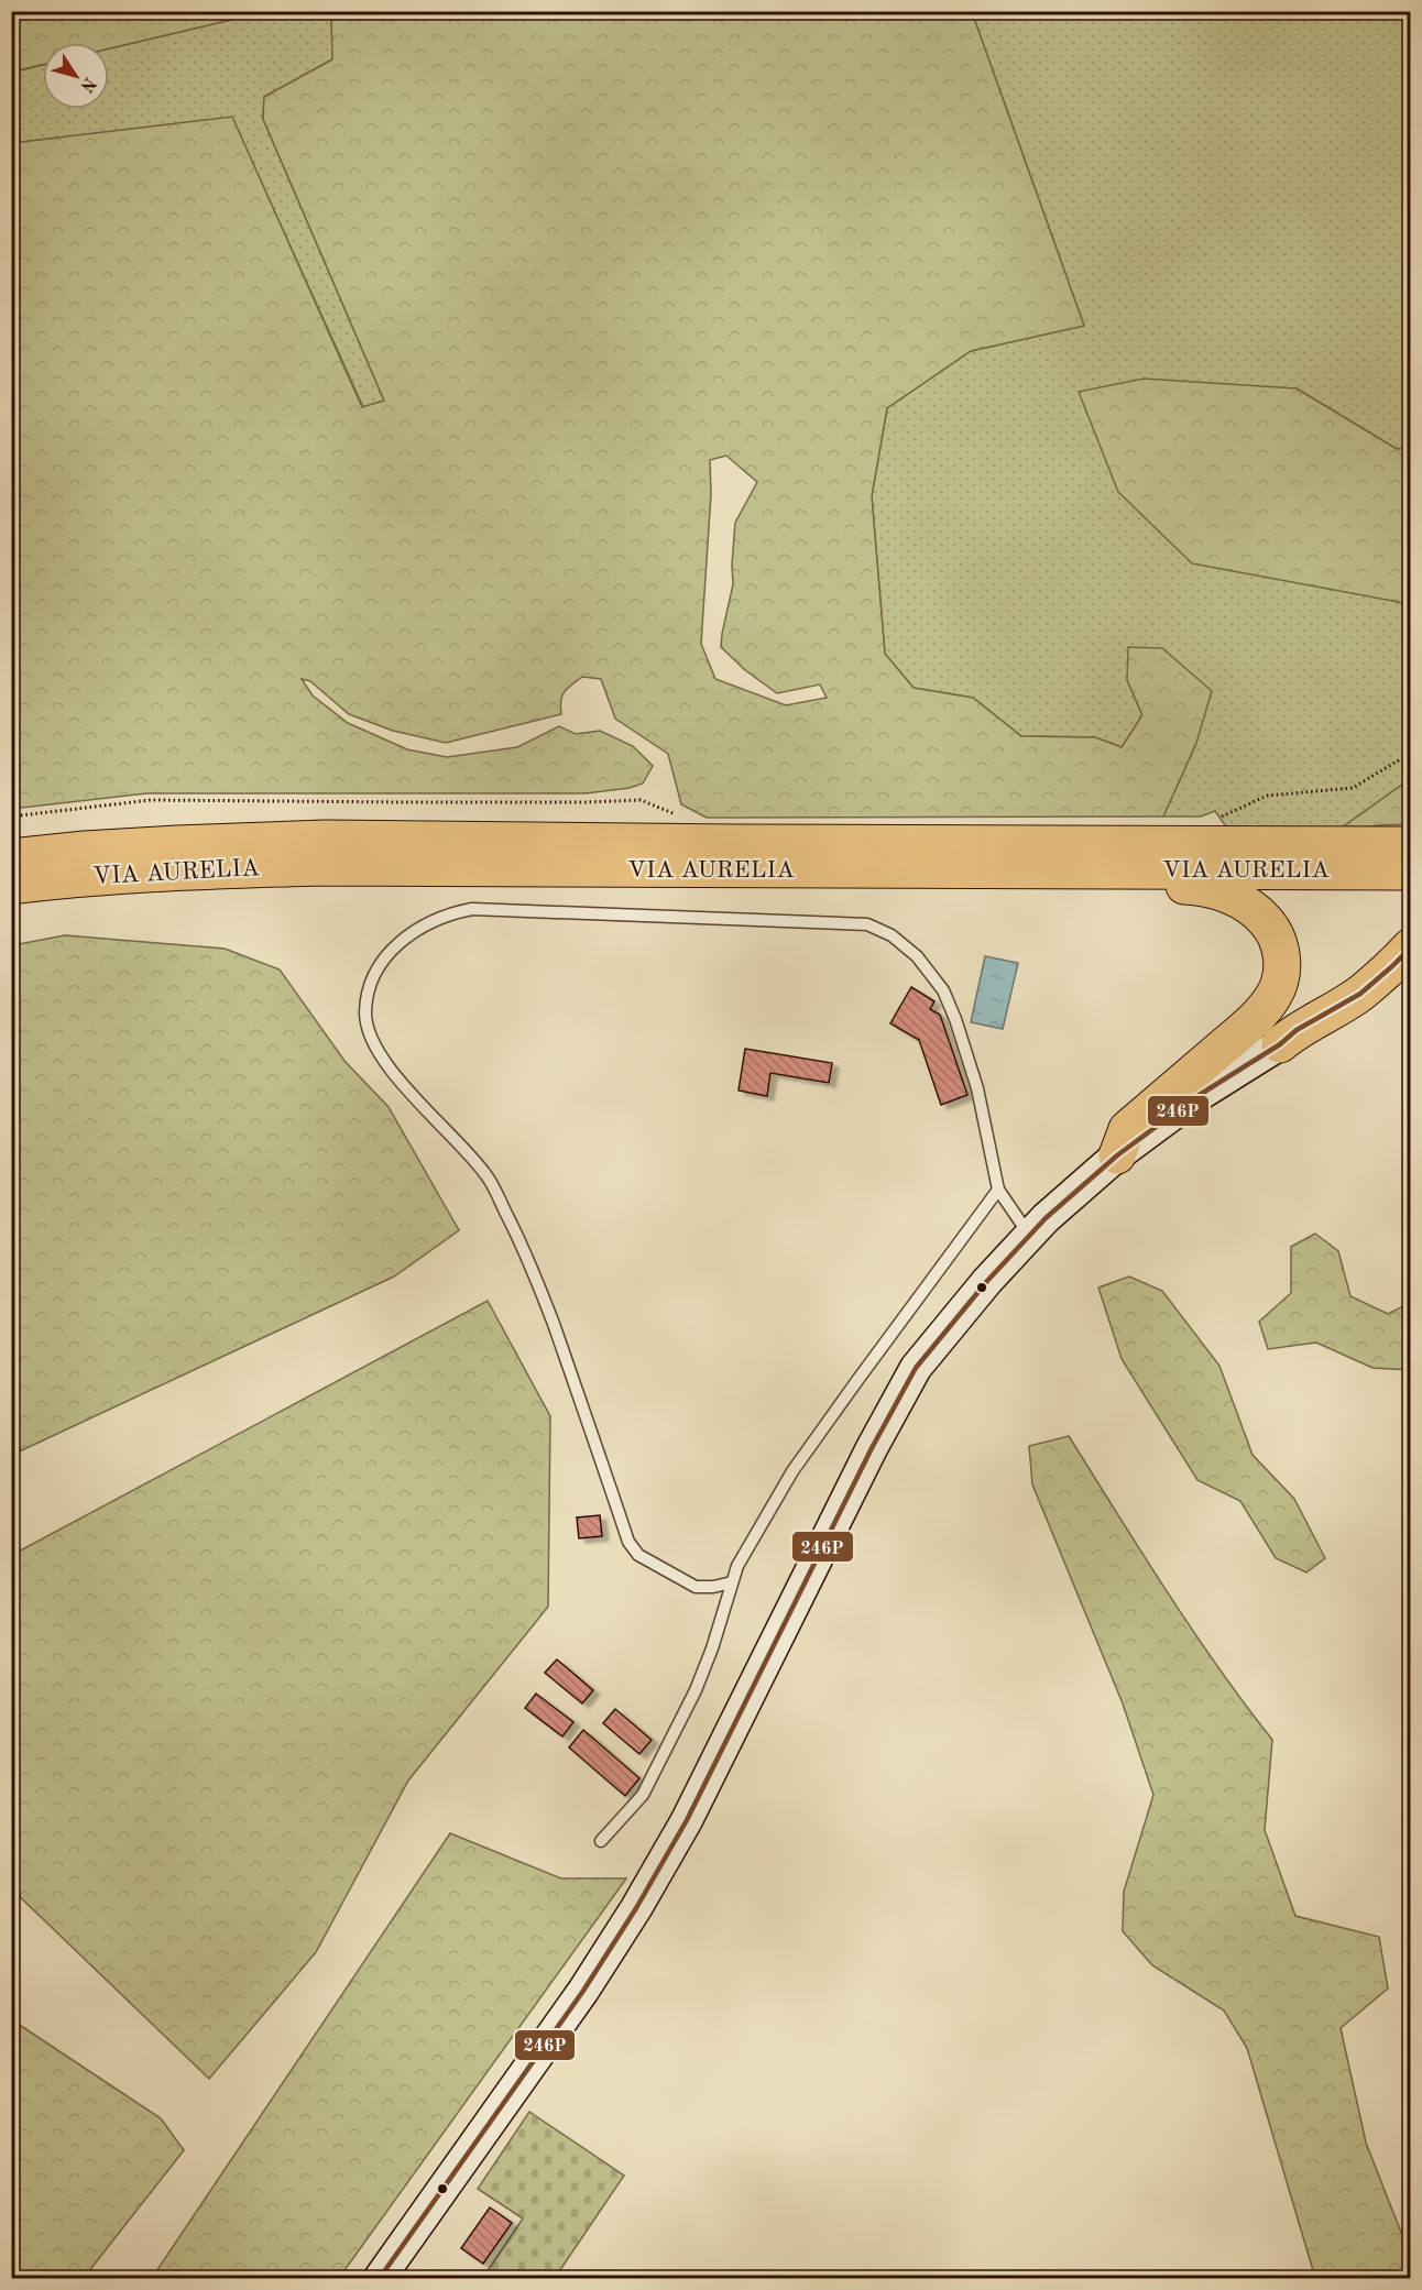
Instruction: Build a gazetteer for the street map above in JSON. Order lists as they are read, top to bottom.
{
  "streets": {
    "highway": ["VIA AURELIA"]
  },
  "lines": ["transit line 246P"],
  "north": "bottom right"
}
